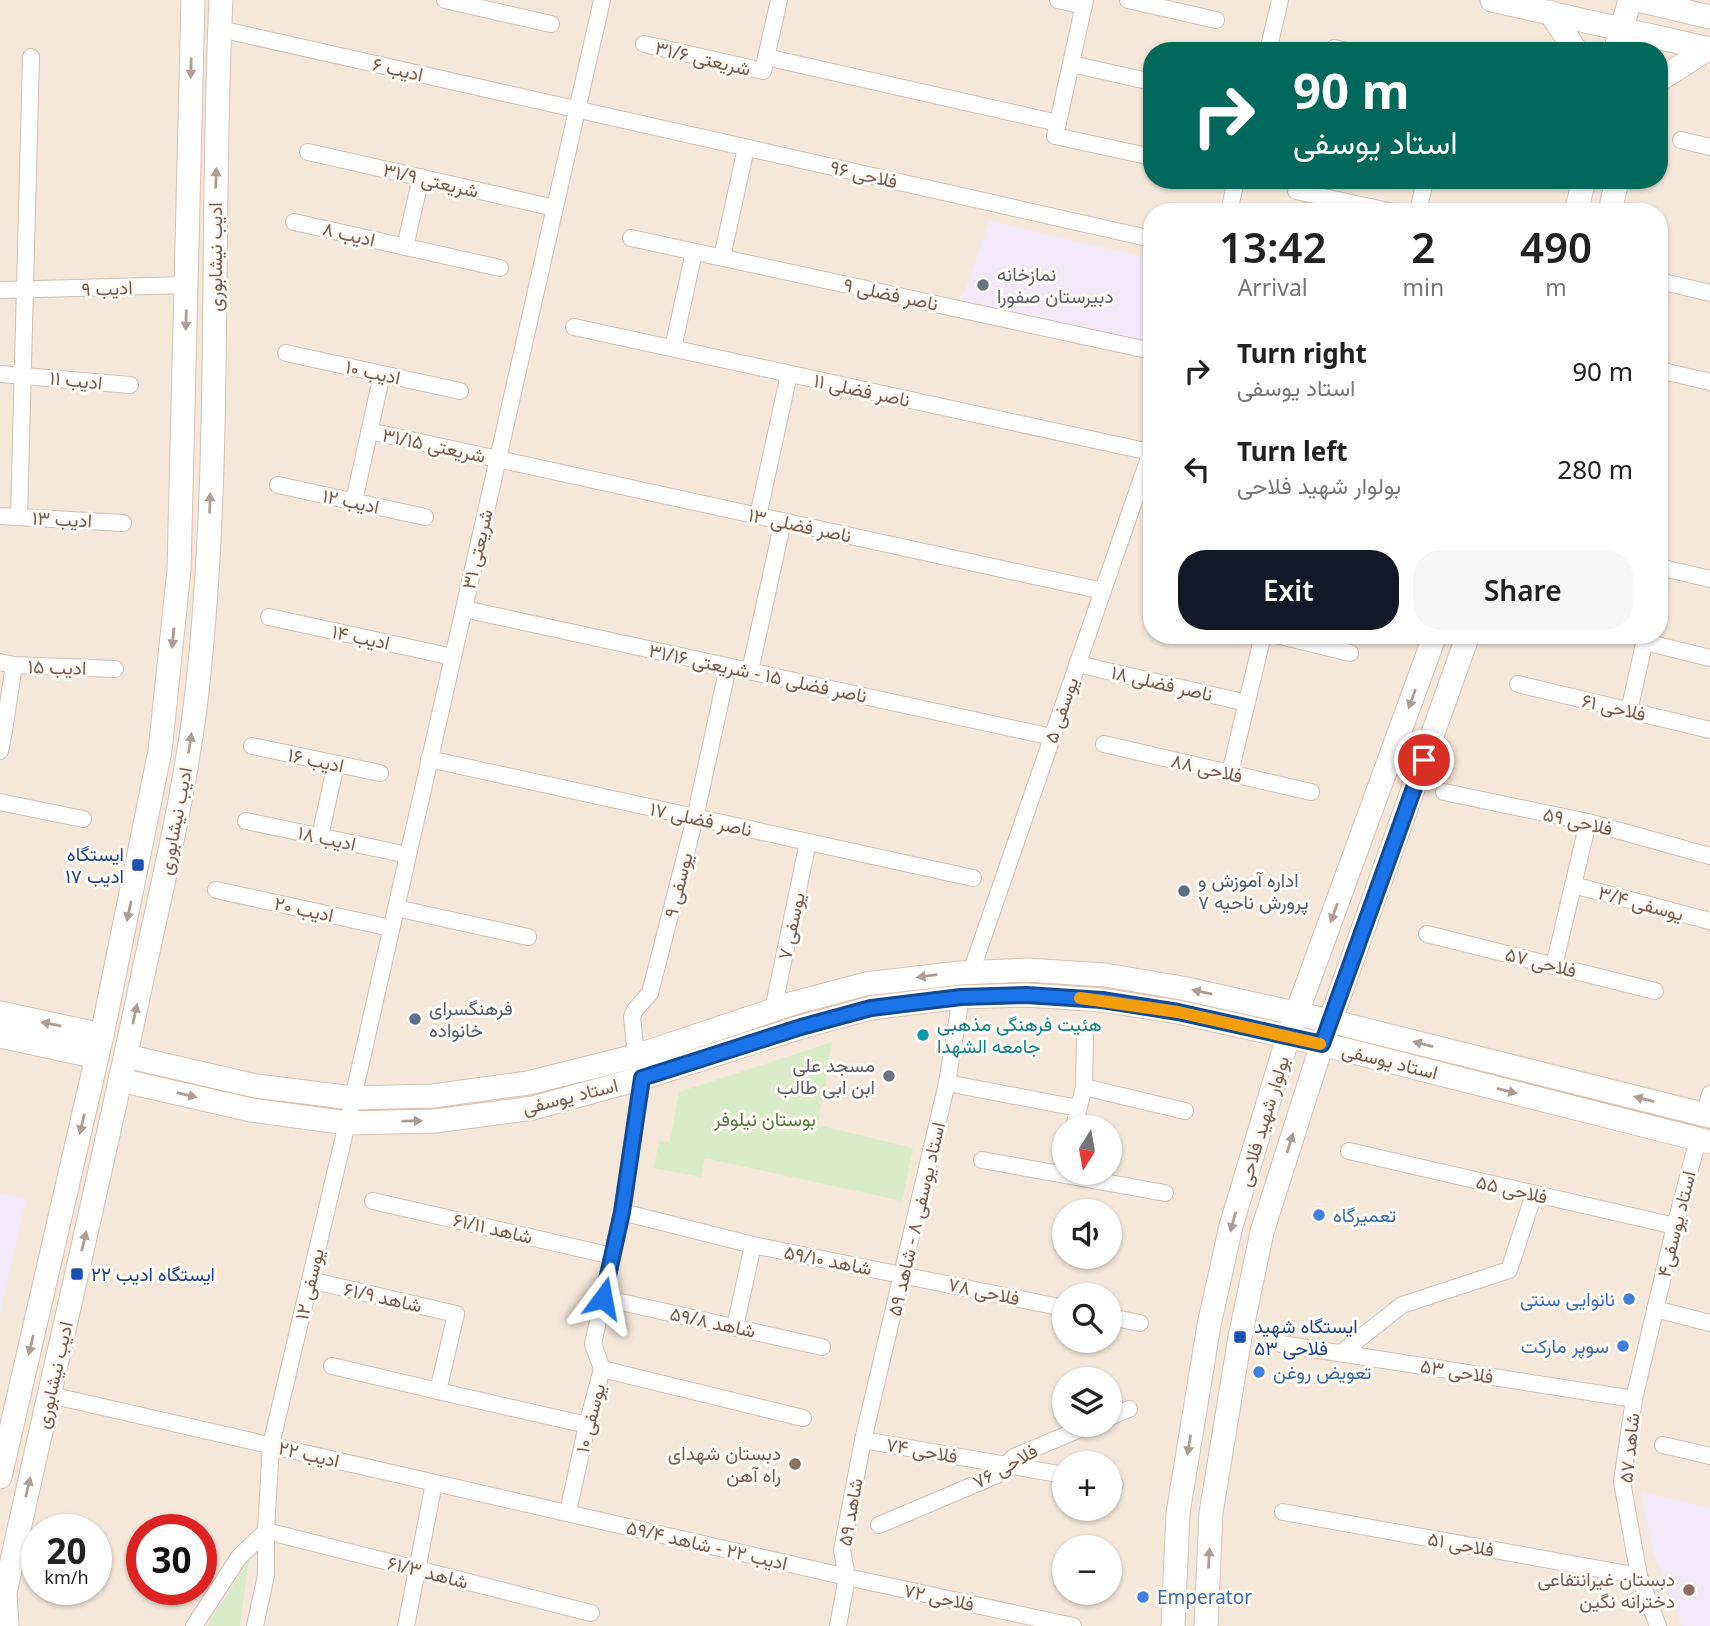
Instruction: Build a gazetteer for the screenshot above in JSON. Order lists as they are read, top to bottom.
{
  "streets": {
    "main road": ["ادیب نیشابوری", "استاد یوسفی", "بولوار شهید فلاحی"],
    "street": [
      "شریعتی ۳۱/۶",
      "ادیب ۶",
      "فلاحی ۹۶",
      "شریعتی ۳۱/۹",
      "ادیب ۸",
      "ادیب ۹",
      "ناصر فضلی ۹",
      "ادیب ۱۰",
      "ادیب ۱۱",
      "ناصر فضلی ۱۱",
      "شریعتی ۳۱/۱۵",
      "ادیب ۱۲",
      "ادیب ۱۳",
      "ناصر فضلی ۱۳",
      "شریعتی ۳۱",
      "ادیب ۱۴",
      "ادیب ۱۵",
      "ناصر فضلی ۱۵ - شریعتی ۳۱/۱۶",
      "ناصر فضلی ۱۸",
      "فلاحی ۶۱",
      "یوسفی ۵",
      "ادیب ۱۶",
      "فلاحی ۸۸",
      "ناصر فضلی ۱۷",
      "فلاحی ۵۹",
      "ادیب ۱۸",
      "یوسفی ۹",
      "یوسفی ۳/۴",
      "ادیب ۲۰",
      "یوسفی ۷",
      "فلاحی ۵۷",
      "فلاحی ۵۵",
      "استاد یوسفی ۸ - شاهد ۵۹",
      "استاد یوسفی۴",
      "شاهد ۶۱/۱۱",
      "شاهد ۵۹/‍۱۰",
      "یوسفی ۱۲",
      "فلاحی ۷۸",
      "شاهد ۶۱/۹",
      "شاهد ۵۹/۸",
      "فلاحی ۵۳",
      "یوسفی ۱۰",
      "شاهد ۵۷",
      "فلاحی ۷۴",
      "ادیب ۲۲",
      "فلاحی ۷۶",
      "شاهد ۵۹",
      "فلاحی ۵۱",
      "ادیب ۲۲ - شاهد ۵۹/۴",
      "شاهد ۶۱/۳",
      "فلاحی ۷۲"
    ]
  },
  "crossings": [
    ["ادیب ۶", "فلاحی ۹۶"],
    ["ادیب ۶", "ادیب نیشابوری"],
    ["ادیب ۶", "شریعتی ۳۱"],
    ["فلاحی ۹۶", "شریعتی ۳۱"],
    ["شریعتی ۳۱/۹", "شریعتی ۳۱"],
    ["ادیب نیشابوری", "ادیب ۹"],
    ["ادیب نیشابوری", "استاد یوسفی"],
    ["ادیب نیشابوری", "ادیب ۲۲"],
    ["شریعتی ۳۱/۱۵", "ناصر فضلی ۱۳"],
    ["شریعتی ۳۱/۱۵", "شریعتی ۳۱"],
    ["ناصر فضلی ۱۳", "شریعتی ۳۱"],
    ["ناصر فضلی ۱۳", "یوسفی ۵"],
    ["شریعتی ۳۱", "ادیب ۱۴"],
    ["شریعتی ۳۱", "ناصر فضلی ۱۵ - شریعتی ۳۱/۱۶"],
    ["شریعتی ۳۱", "ناصر فضلی ۱۷"],
    ["شریعتی ۳۱", "ادیب ۱۸"],
    ["شریعتی ۳۱", "ادیب ۲۰"],
    ["شریعتی ۳۱", "استاد یوسفی"],
    ["شریعتی ۳۱", "یوسفی ۱۲"],
    ["ناصر فضلی ۱۵ - شریعتی ۳۱/۱۶", "یوسفی ۵"],
    ["ناصر فضلی ۱۵ - شریعتی ۳۱/۱۶", "یوسفی ۹"],
    ["ناصر فضلی ۱۸", "یوسفی ۵"],
    ["یوسفی ۵", "استاد یوسفی"],
    ["ناصر فضلی ۱۷", "یوسفی ۹"],
    ["ناصر فضلی ۱۷", "یوسفی ۷"],
    ["یوسفی ۹", "استاد یوسفی"],
    ["یوسفی ۹", "یوسفی ۱۰"],
    ["یوسفی ۷", "استاد یوسفی"],
    ["استاد یوسفی", "بولوار شهید فلاحی"],
    ["استاد یوسفی", "استاد یوسفی ۸ - شاهد ۵۹"],
    ["استاد یوسفی", "استاد یوسفی۴"],
    ["استاد یوسفی", "یوسفی ۱۲"],
    ["استاد یوسفی", "یوسفی ۱۰"],
    ["فلاحی ۵۵", "استاد یوسفی۴"],
    ["استاد یوسفی ۸ - شاهد ۵۹", "شاهد ۵۹/‍۱۰"],
    ["استاد یوسفی ۸ - شاهد ۵۹", "فلاحی ۷۸"],
    ["استاد یوسفی ۸ - شاهد ۵۹", "فلاحی ۷۴"],
    ["استاد یوسفی ۸ - شاهد ۵۹", "شاهد ۵۹"],
    ["استاد یوسفی۴", "شاهد ۵۷"],
    ["شاهد ۶۱/۱۱", "یوسفی ۱۰"],
    ["شاهد ۵۹/‍۱۰", "فلاحی ۷۸"],
    ["شاهد ۵۹/‍۱۰", "یوسفی ۱۰"],
    ["یوسفی ۱۲", "شاهد ۶۱/۹"],
    ["یوسفی ۱۲", "ادیب ۲۲"],
    ["یوسفی ۱۲", "شاهد ۶۱/۳"],
    ["شاهد ۵۹/۸", "یوسفی ۱۰"],
    ["فلاحی ۵۳", "شاهد ۵۷"],
    ["یوسفی ۱۰", "ادیب ۲۲"],
    ["یوسفی ۱۰", "ادیب ۲۲ - شاهد ۵۹/۴"],
    ["شاهد ۵۷", "فلاحی ۵۱"],
    ["فلاحی ۷۴", "فلاحی ۷۶"],
    ["فلاحی ۷۴", "شاهد ۵۹"],
    ["ادیب ۲۲", "ادیب ۲۲ - شاهد ۵۹/۴"],
    ["شاهد ۵۹", "ادیب ۲۲ - شاهد ۵۹/۴"],
    ["شاهد ۵۹", "فلاحی ۷۲"],
    ["ادیب ۲۲ - شاهد ۵۹/۴", "فلاحی ۷۲"]
  ],
  "parks": ["بوستان نیلوفر"],
  "places": {
    "other": [
      "نمازخانه دبیرستان صفورا",
      "اداره آموزش و پرورش ناحیه ۷",
      "فرهنگسرای خانواده",
      "هئیت فرهنگی مذهبی جامعه الشهدا",
      "مسجد علی ابن ابی طالب",
      "تعمیرگاه",
      "نانوایی سنتی",
      "سوپر مارکت",
      "تعویض روغن",
      "دبستان شهدای راه آهن",
      "دبستان غیرانتفاعی دخترانه نگین",
      "Emperator"
    ],
    "transit": ["ایستگاه ادیب ۱۷", "ایستگاه ادیب ۲۲", "ایستگاه شهید فلاحی ۵۳"]
  },
  "north": "bottom",
  "page": {
    "turn": ["90 m", "استاد یوسفی"],
    "eta": [
      "13:42",
      "Arrival",
      "2",
      "min",
      "490",
      "m"
    ],
    "list": [
      {
        "name": "Turn right",
        "note": "استاد یوسفی",
        "value": "90 m"
      },
      {
        "name": "Turn left",
        "note": "بولوار شهید فلاحی",
        "value": "280 m"
      }
    ],
    "buttons": ["Exit", "Share"],
    "map_buttons": ["+", "−"],
    "speed": "20 km/h",
    "limit": "30"
  }
}
